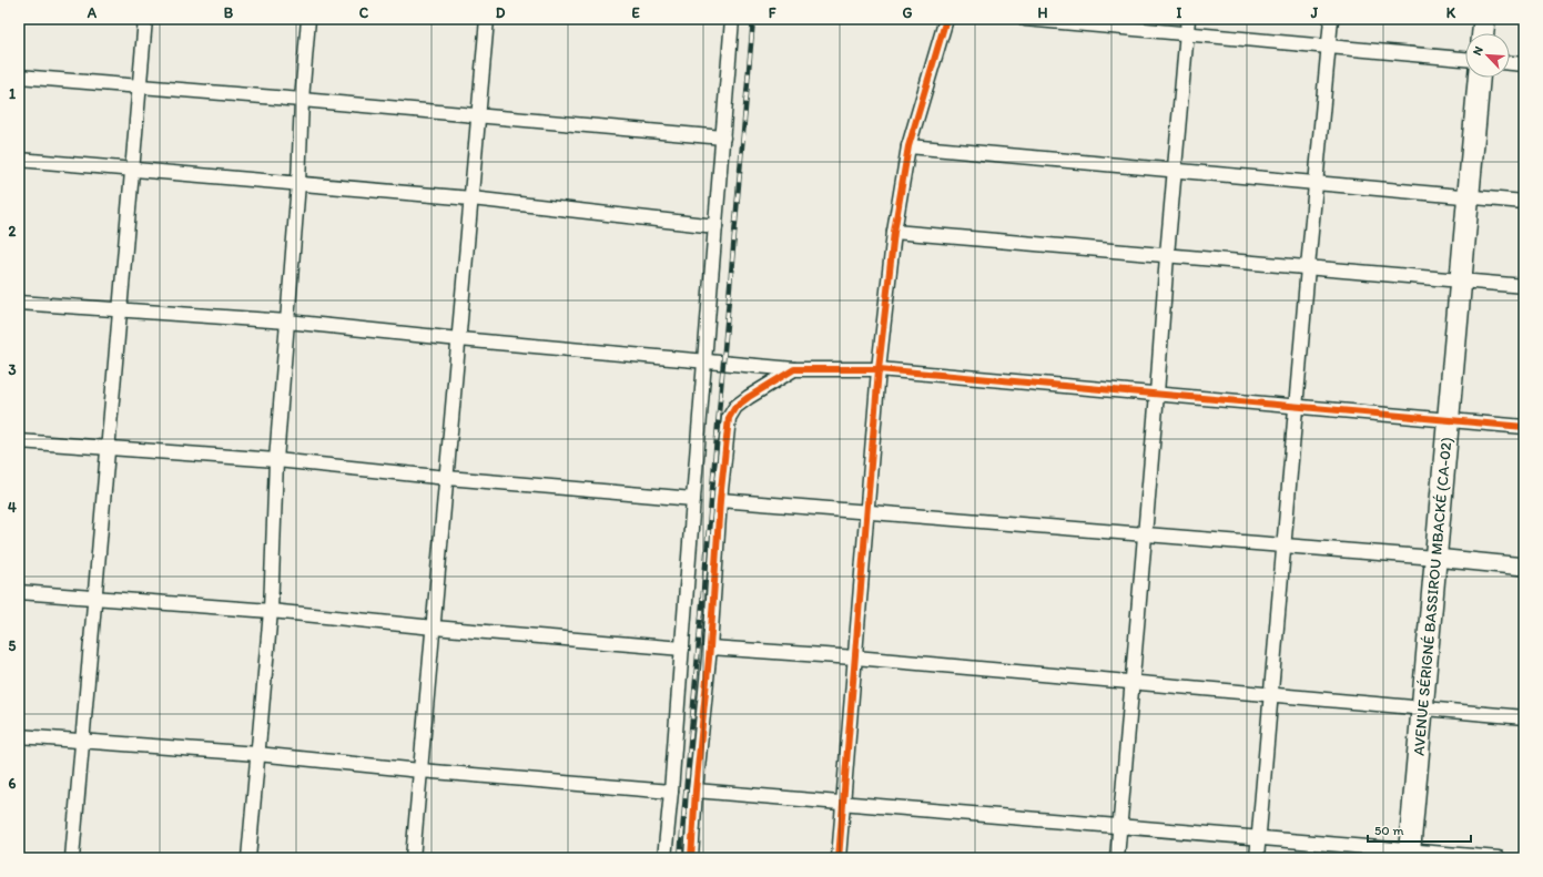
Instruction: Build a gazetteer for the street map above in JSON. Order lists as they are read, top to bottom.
{
  "streets": {
    "main road": ["AVENUE SÉRIGNÉ BASSIROU MBACKÉ (CA-02)"]
  },
  "scale_bar": "50 m",
  "north": "top left",
  "grid": {
    "columns": [
      "A",
      "B",
      "C",
      "D",
      "E",
      "F",
      "G",
      "H",
      "I",
      "J",
      "K"
    ],
    "rows": [
      "1",
      "2",
      "3",
      "4",
      "5",
      "6"
    ]
  }
}
